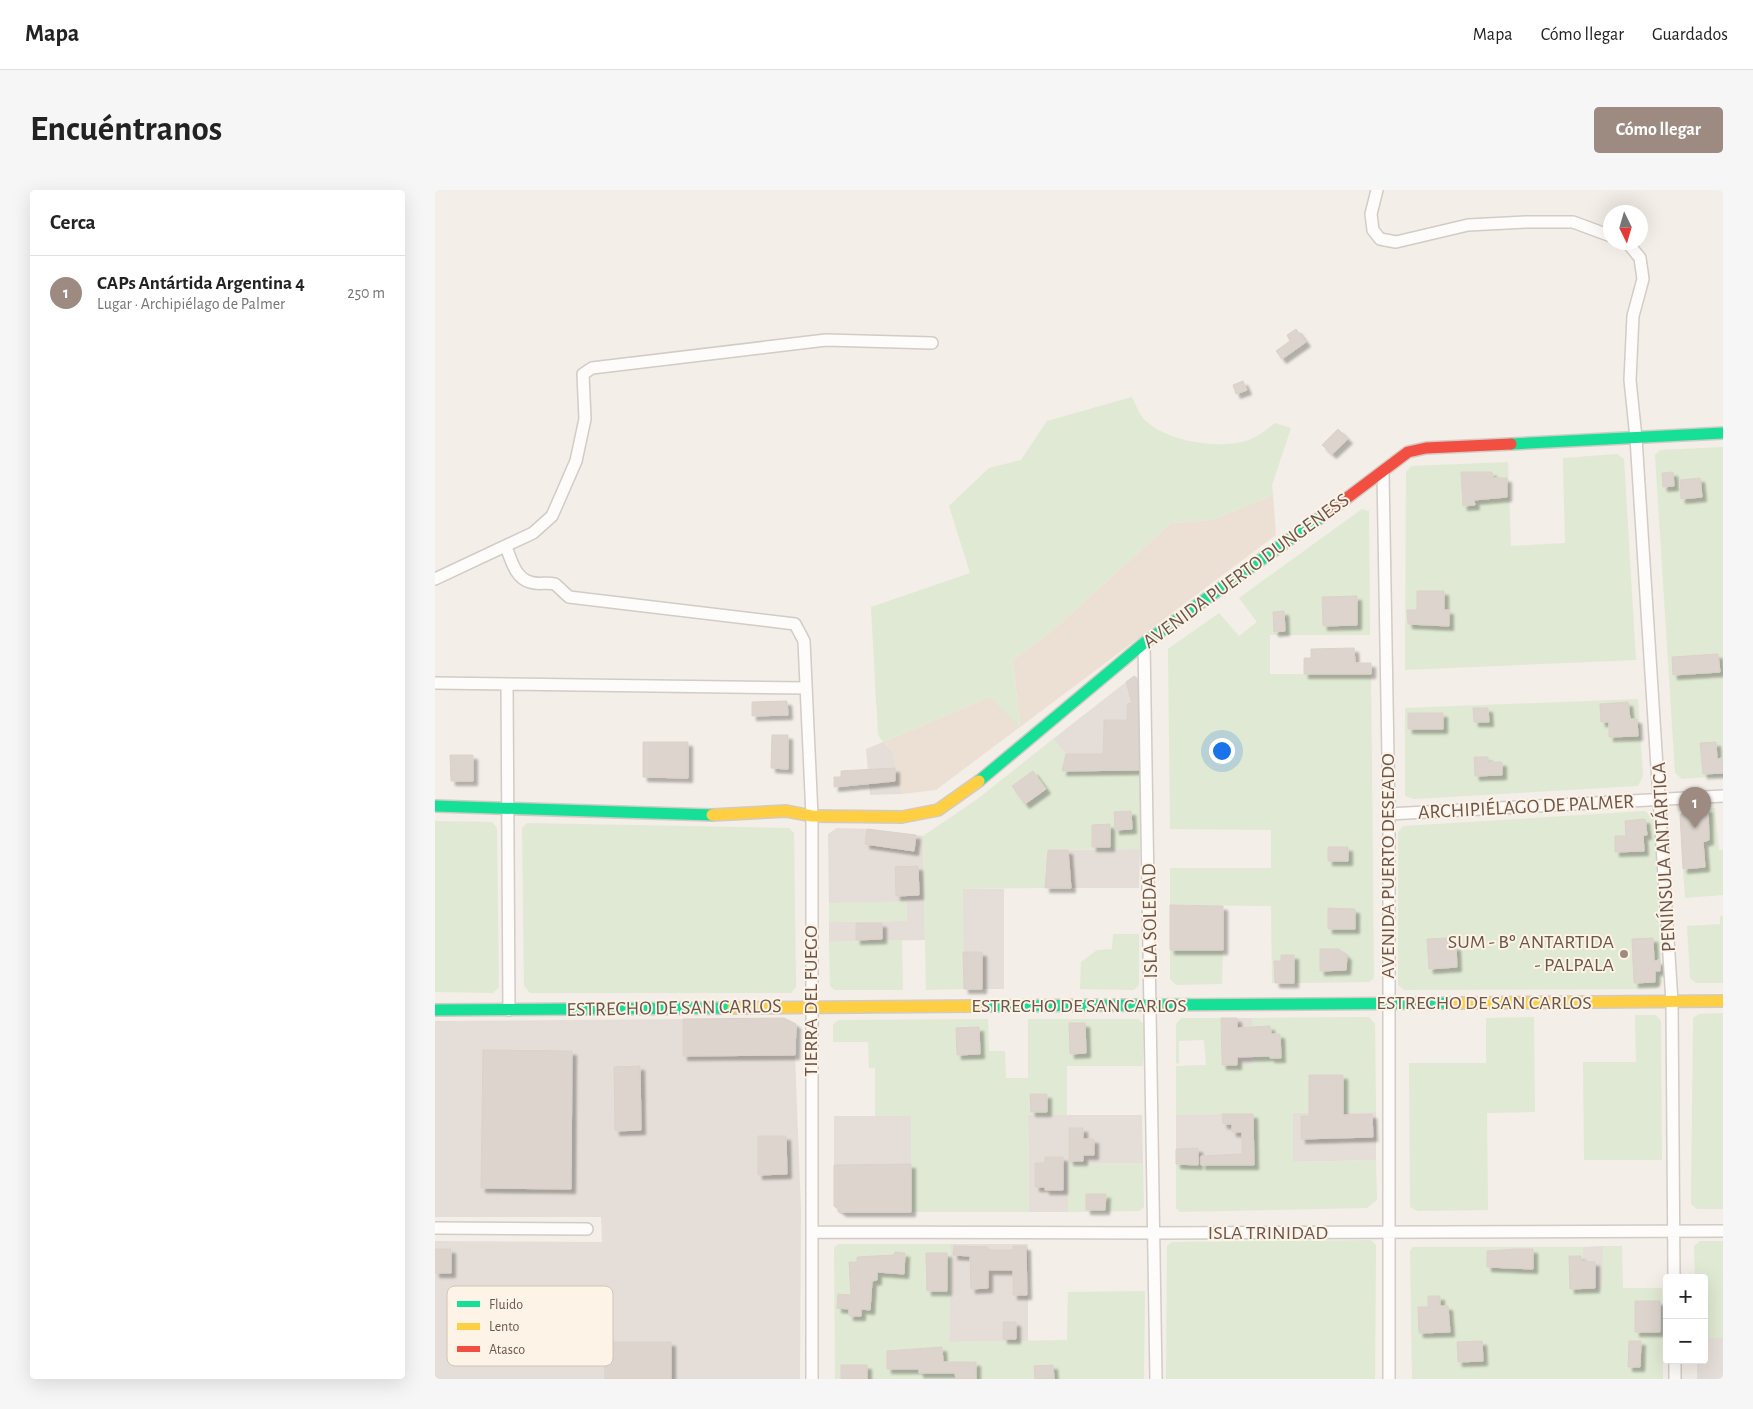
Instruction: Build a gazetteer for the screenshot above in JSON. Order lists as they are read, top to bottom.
{
  "streets": {
    "street": [
      "AVENIDA PUERTO DUNGENESS",
      "ARCHIPIÉLAGO DE PALMER",
      "PENÍNSULA ANTÁRTICA",
      "AVENIDA PUERTO DESEADO",
      "ISLA SOLEDAD",
      "TIERRA DEL FUEGO",
      "ESTRECHO DE SAN CARLOS",
      "ISLA TRINIDAD"
    ]
  },
  "crossings": [
    ["AVENIDA PUERTO DUNGENESS", "PENÍNSULA ANTÁRTICA"],
    ["AVENIDA PUERTO DUNGENESS", "AVENIDA PUERTO DESEADO"],
    ["AVENIDA PUERTO DUNGENESS", "ISLA SOLEDAD"],
    ["AVENIDA PUERTO DUNGENESS", "TIERRA DEL FUEGO"],
    ["ARCHIPIÉLAGO DE PALMER", "PENÍNSULA ANTÁRTICA"],
    ["ARCHIPIÉLAGO DE PALMER", "AVENIDA PUERTO DESEADO"],
    ["PENÍNSULA ANTÁRTICA", "ESTRECHO DE SAN CARLOS"],
    ["PENÍNSULA ANTÁRTICA", "ISLA TRINIDAD"],
    ["AVENIDA PUERTO DESEADO", "ESTRECHO DE SAN CARLOS"],
    ["AVENIDA PUERTO DESEADO", "ISLA TRINIDAD"],
    ["ISLA SOLEDAD", "ESTRECHO DE SAN CARLOS"],
    ["ISLA SOLEDAD", "ISLA TRINIDAD"],
    ["TIERRA DEL FUEGO", "ESTRECHO DE SAN CARLOS"],
    ["TIERRA DEL FUEGO", "ISLA TRINIDAD"]
  ],
  "places": ["SUM - Bº ANTARTIDA - PALPALA"],
  "legend": ["Fluido", "Lento", "Atasco"],
  "north": "bottom",
  "page": {
    "header": "Mapa",
    "nav": ["Mapa", "Cómo llegar", "Guardados"],
    "buttons": "Cómo llegar",
    "title": "Encuéntranos",
    "heading": "Cerca",
    "list": [
      {
        "mark": "1",
        "name": "CAPs Antártida Argentina 4",
        "note": "Lugar · Archipiélago de Palmer",
        "value": "250 m"
      }
    ],
    "pins": "1",
    "map_buttons": ["+", "−"]
  }
}
